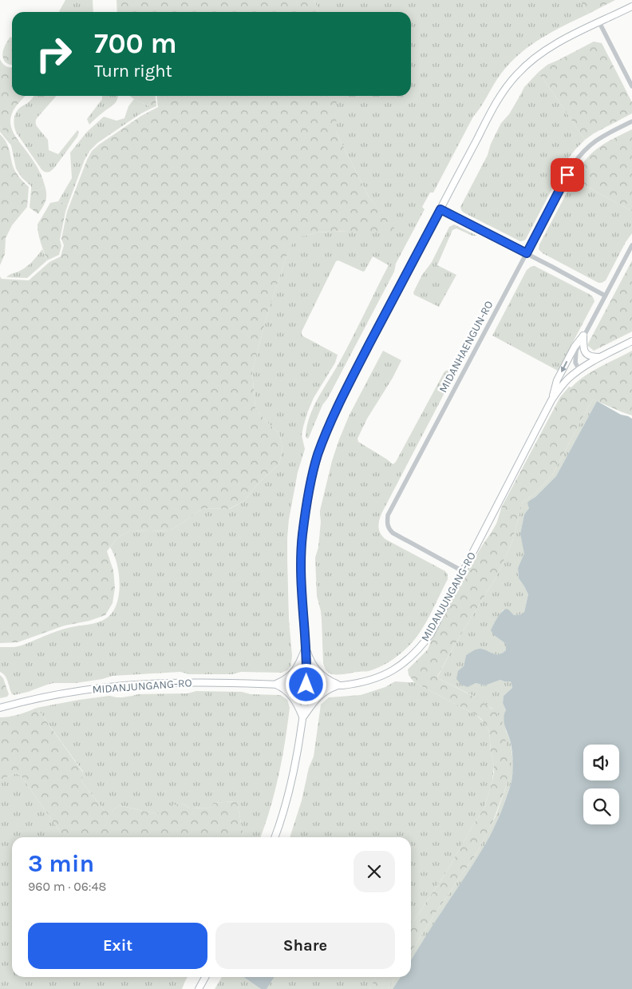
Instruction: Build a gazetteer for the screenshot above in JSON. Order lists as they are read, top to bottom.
{
  "streets": {
    "street": ["MIDANHAENGUN-RO", "MIDANJUNGANG-RO"]
  },
  "crossings": [
    ["MIDANHAENGUN-RO", "MIDANJUNGANG-RO"]
  ],
  "page": {
    "turn": ["700 m", "Turn right"],
    "heading": ["3 min", "960 m · 06:48"],
    "buttons": ["Exit", "Share"]
  }
}
